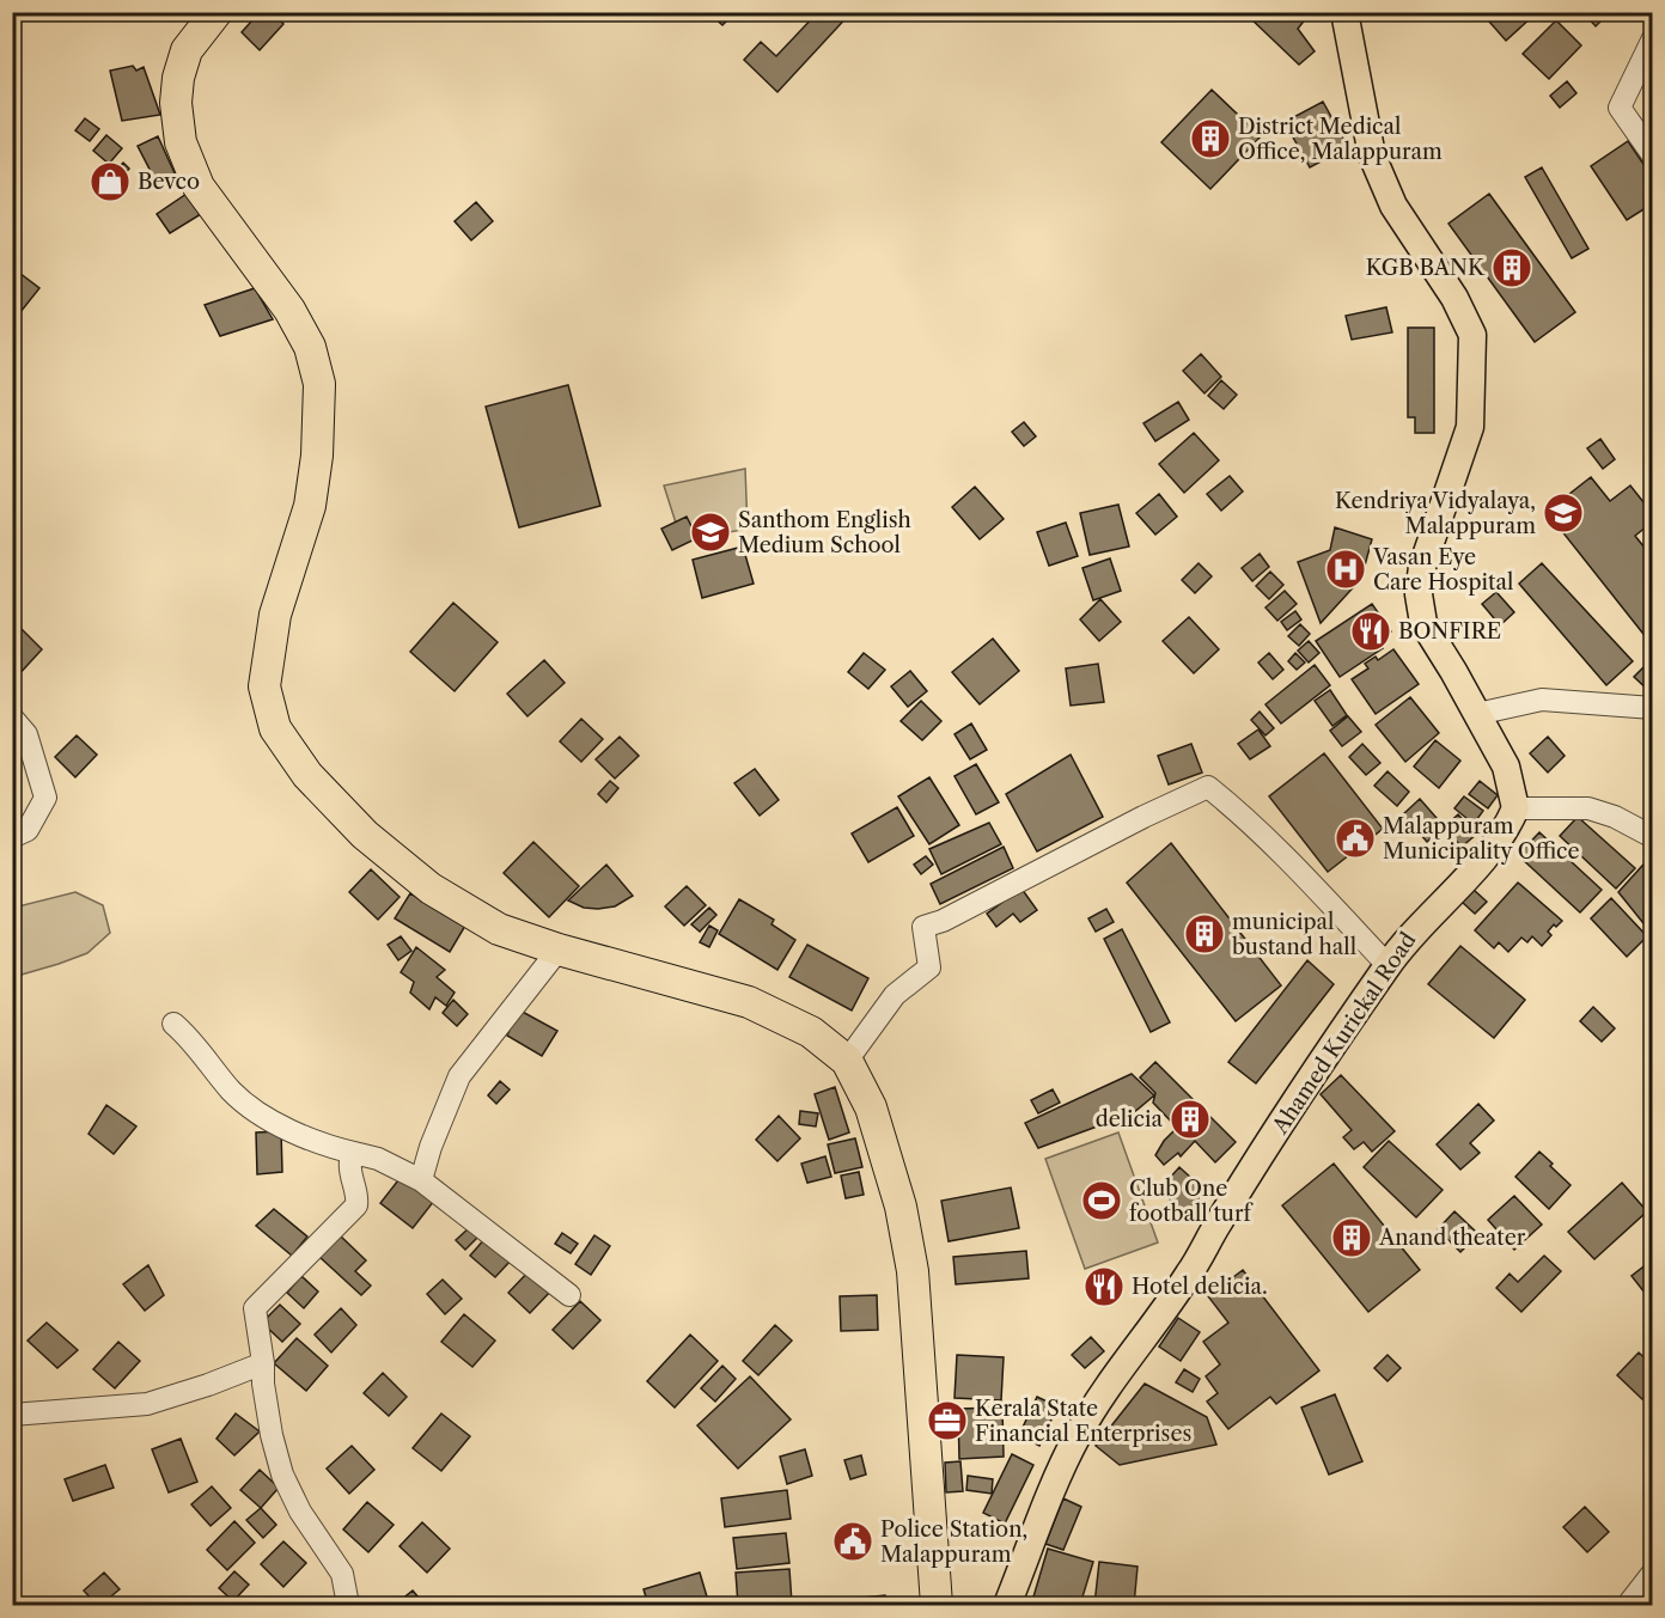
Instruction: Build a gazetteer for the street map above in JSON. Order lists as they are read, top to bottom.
{
  "streets": {
    "main road": ["Ahamed Kurickal Road"]
  },
  "places": {
    "building": [
      "District Medical Office, Malappuram",
      "KGB BANK",
      "municipal bustand hall",
      "delicia",
      "Anand theater"
    ],
    "shop": ["Bevco"],
    "school or university": ["Kendriya Vidyalaya, Malappuram", "Santhom English Medium School"],
    "hospital": ["Vasan Eye Care Hospital"],
    "restaurant": ["BONFIRE", "Hotel delicia."],
    "public building": ["Malappuram Municipality Office", "Police Station, Malappuram"],
    "sports": ["Club One football turf"],
    "office": ["Kerala State Financial Enterprises"]
  }
}
